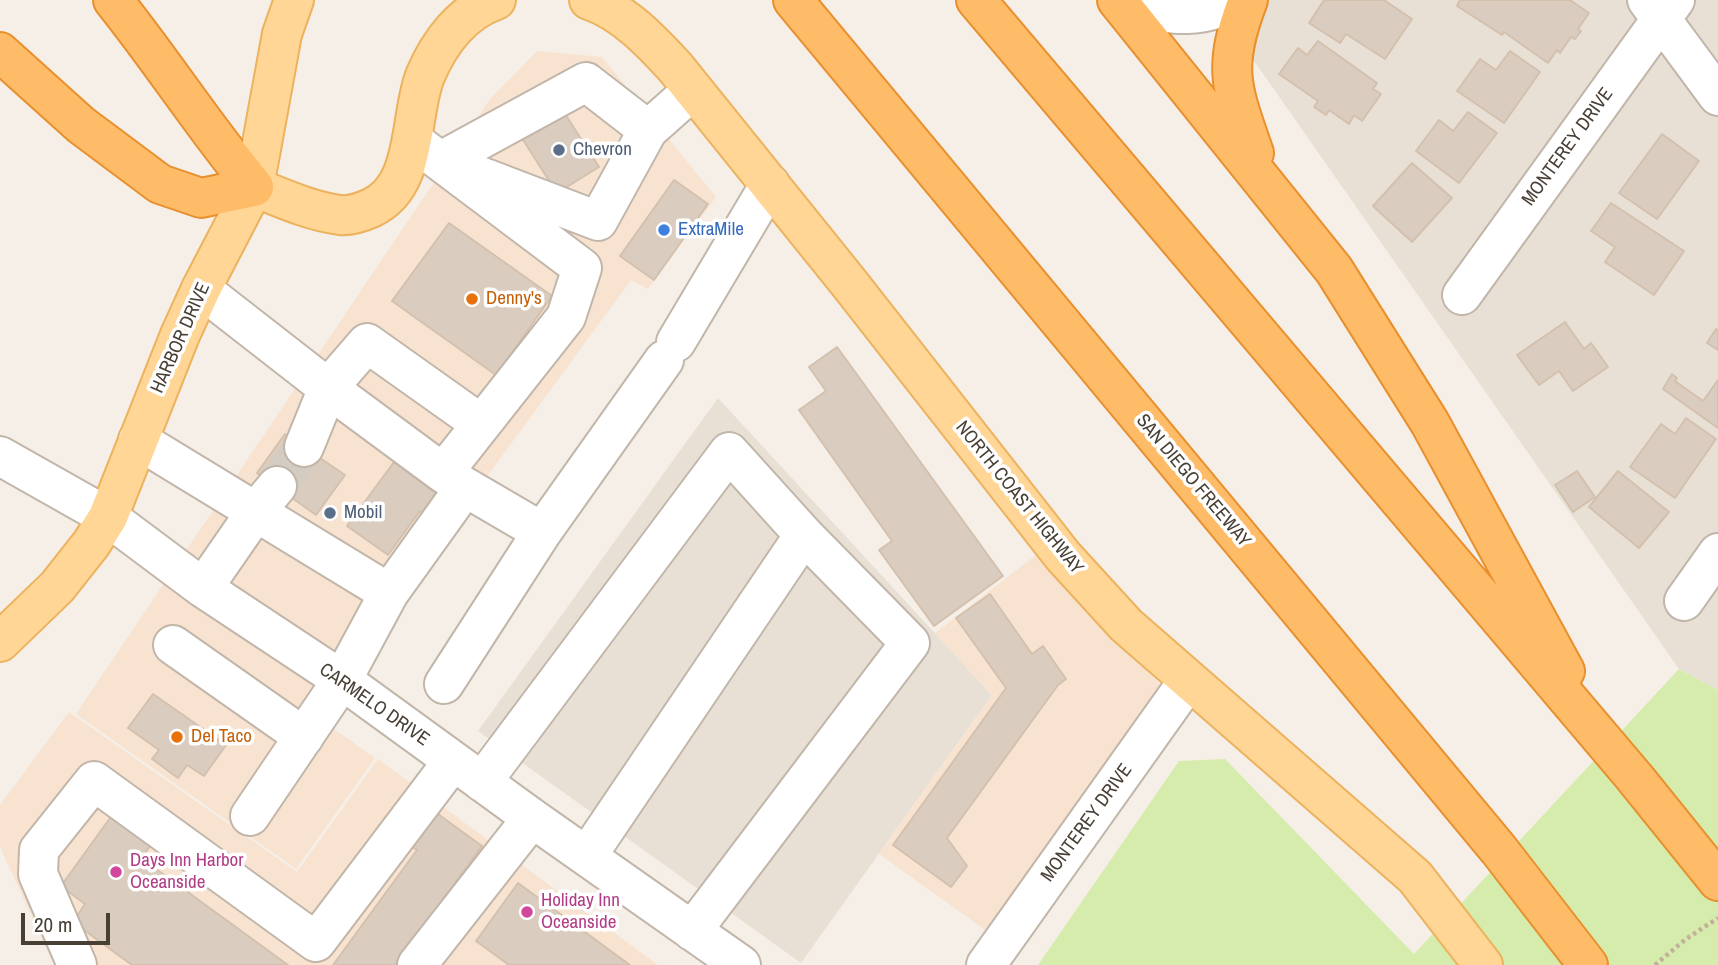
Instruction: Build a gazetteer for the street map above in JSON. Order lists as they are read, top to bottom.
{
  "streets": {
    "highway": ["SAN DIEGO FREEWAY"],
    "main road": ["HARBOR DRIVE", "NORTH COAST HIGHWAY"],
    "street": ["MONTEREY DRIVE", "CARMELO DRIVE"]
  },
  "crossings": [
    ["MONTEREY DRIVE", "NORTH COAST HIGHWAY"],
    ["HARBOR DRIVE", "CARMELO DRIVE"]
  ],
  "places": [
    "Chevron",
    "ExtraMile",
    "Denny's",
    "Mobil",
    "Del Taco",
    "Days Inn Harbor Oceanside",
    "Holiday Inn Oceanside"
  ],
  "scale_bar": "20 m"
}
